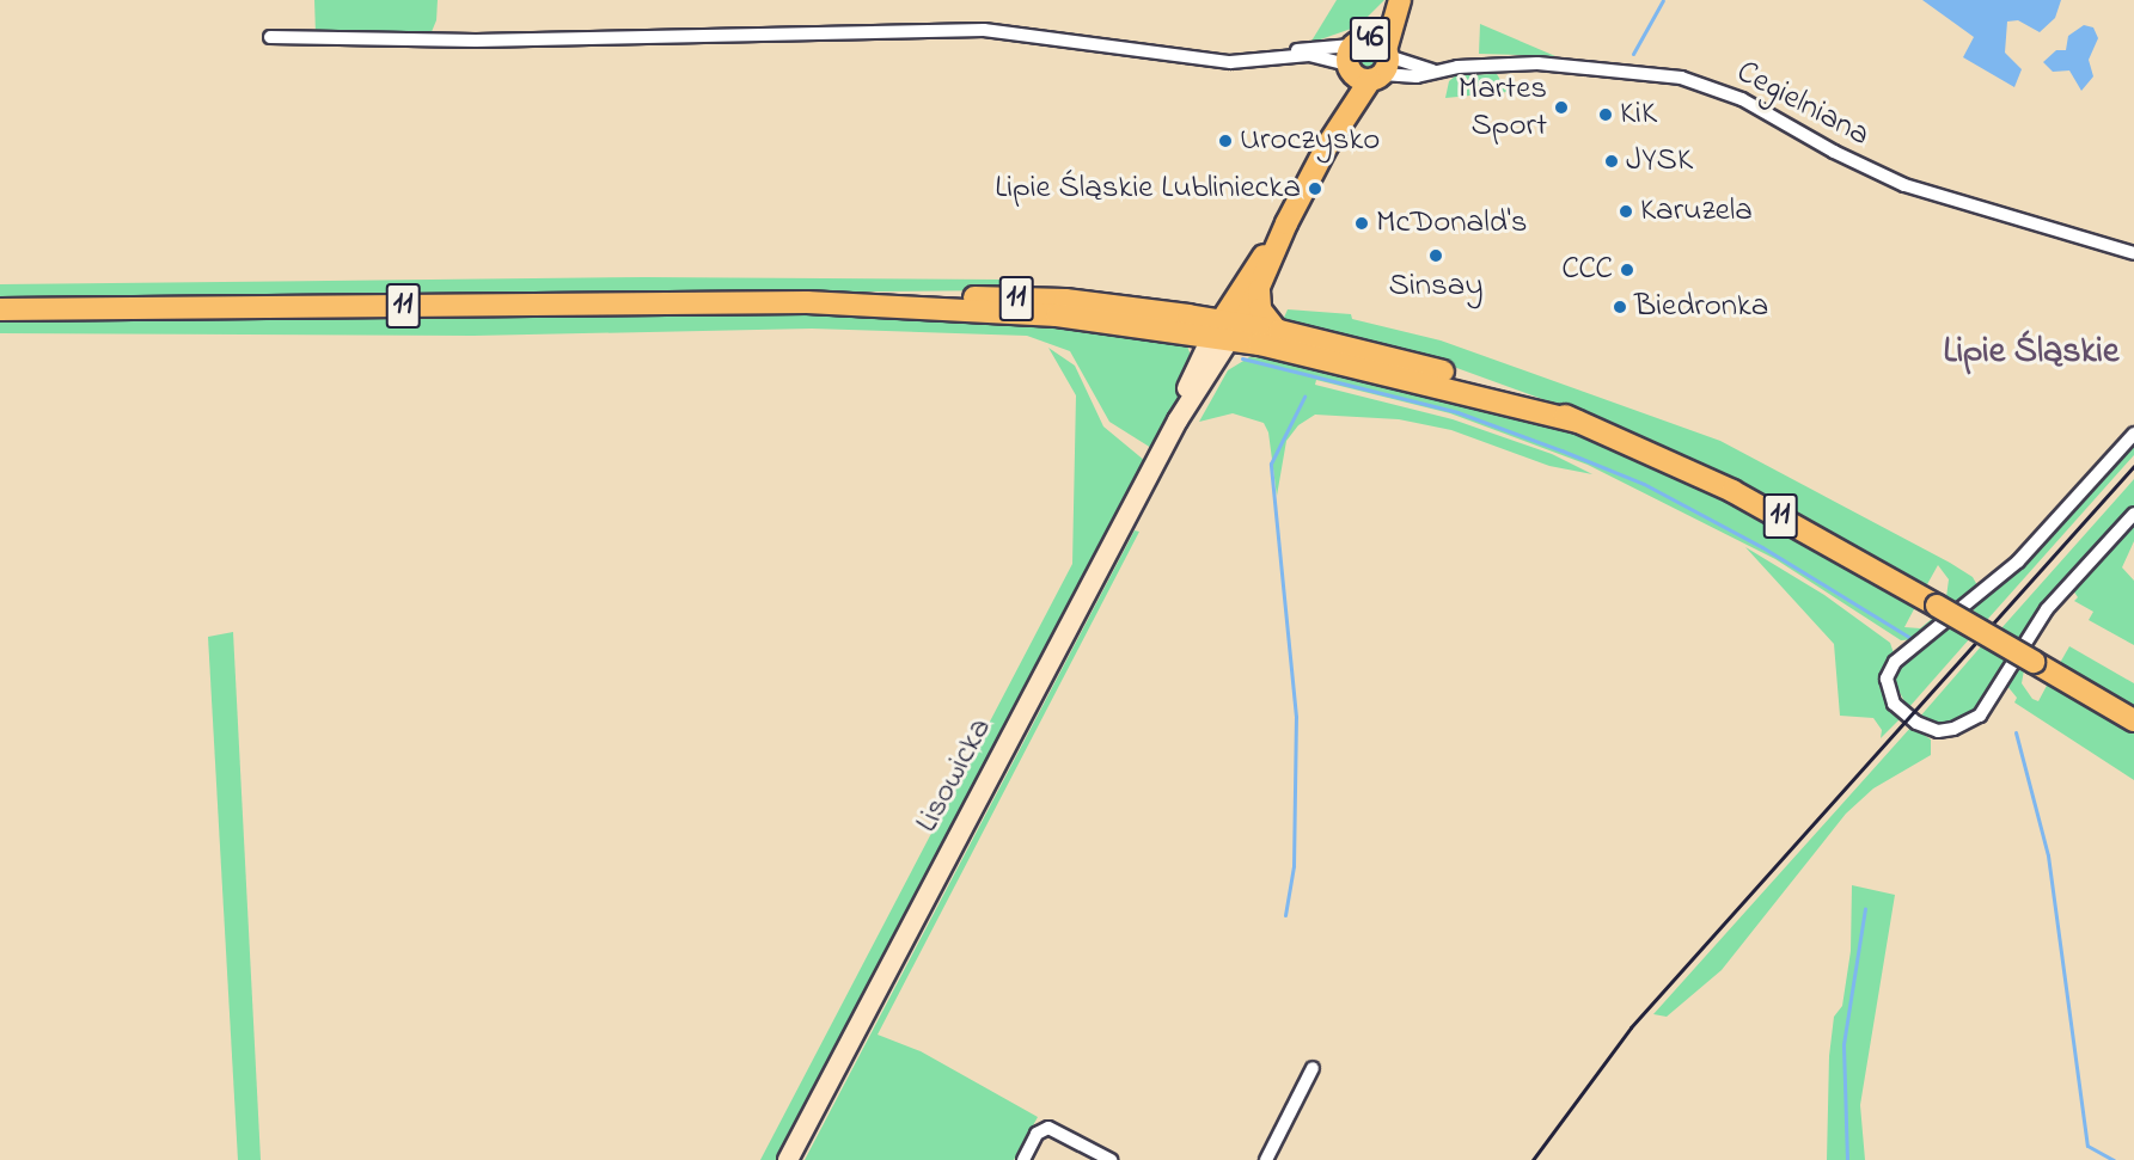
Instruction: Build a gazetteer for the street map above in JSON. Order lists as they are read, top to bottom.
{
  "streets": {
    "main road": ["46", "11", "Lisowicka"],
    "street": ["Cegielniana"]
  },
  "crossings": [
    ["46", "Cegielniana"],
    ["46", "Lisowicka"],
    ["Cegielniana", "Lisowicka"],
    ["11", "Lisowicka"]
  ],
  "districts": ["Lipie Śląskie"],
  "places": [
    "Martes Sport",
    "KiK",
    "Uroczysko",
    "JYSK",
    "Lipie Śląskie Lubliniecka",
    "Karuzela",
    "McDonald's",
    "Sinsay",
    "CCC",
    "Biedronka"
  ]
}
